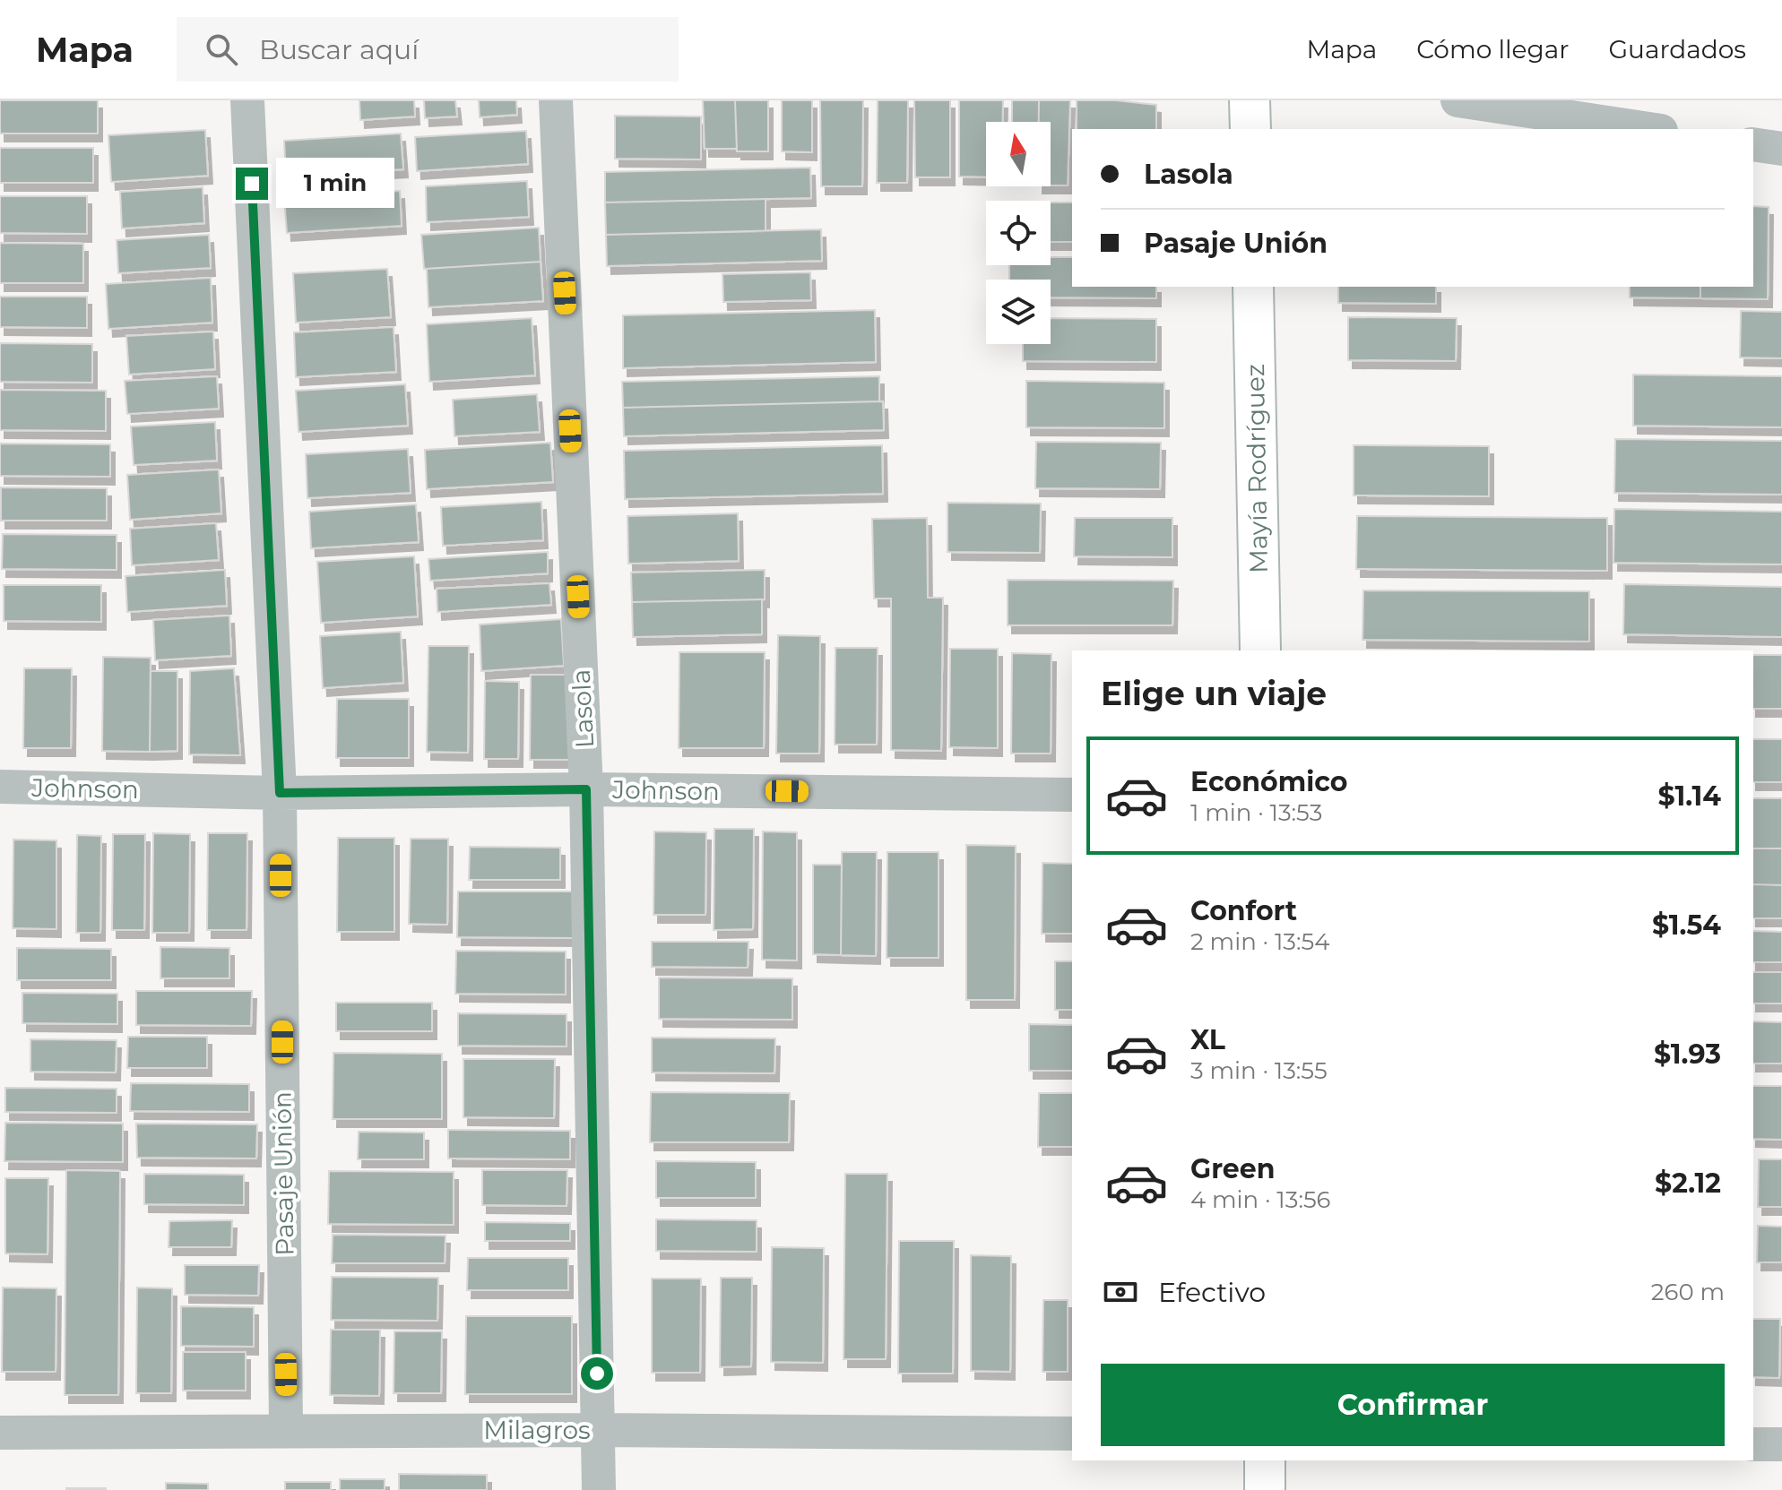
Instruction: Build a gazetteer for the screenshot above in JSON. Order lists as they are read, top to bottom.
{
  "streets": {
    "main road": ["Mayía Rodríguez"],
    "street": [
      "Lasola",
      "Johnson",
      "Pasaje Unión",
      "Milagros"
    ]
  },
  "crossings": [
    ["Lasola", "Johnson"],
    ["Lasola", "Milagros"],
    ["Johnson", "Pasaje Unión"],
    ["Pasaje Unión", "Milagros"]
  ],
  "north": "top",
  "page": {
    "header": "Mapa",
    "search": "Buscar aquí",
    "nav": ["Mapa", "Cómo llegar", "Guardados"],
    "banner": ["Lasola", "Pasaje Unión"],
    "bubble": "1 min",
    "heading": "Elige un viaje",
    "list": [
      {
        "name": "Económico",
        "note": "1 min · 13:53",
        "value": "$1.14"
      },
      {
        "name": "Confort",
        "note": "2 min · 13:54",
        "value": "$1.54"
      },
      {
        "name": "XL",
        "note": "3 min · 13:55",
        "value": "$1.93"
      },
      {
        "name": "Green",
        "note": "4 min · 13:56",
        "value": "$2.12"
      }
    ],
    "pay": ["Efectivo", "260 m"],
    "buttons": "Confirmar"
  }
}
